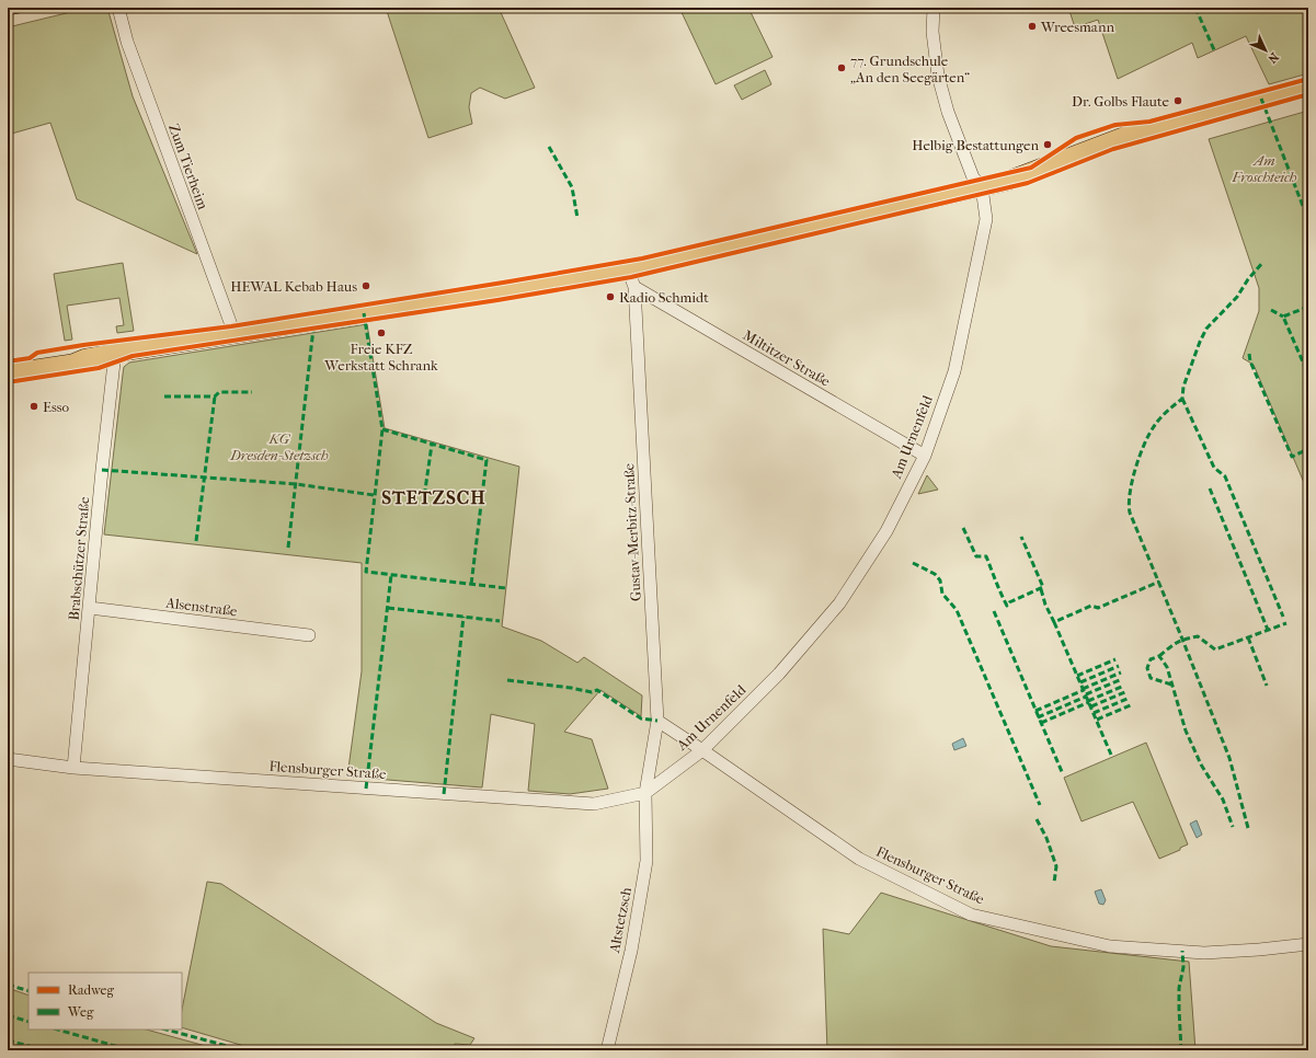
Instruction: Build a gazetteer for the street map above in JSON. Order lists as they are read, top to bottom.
{
  "streets": {
    "street": [
      "Zum Tierheim",
      "Miltitzer Straße",
      "Am Urnenfeld",
      "Gustav-Merbitz-Straße",
      "Brabschützer Straße",
      "Alsenstraße",
      "Flensburger Straße",
      "Altstetzsch"
    ]
  },
  "crossings": [
    ["Miltitzer Straße", "Am Urnenfeld"],
    ["Miltitzer Straße", "Gustav-Merbitz-Straße"],
    ["Am Urnenfeld", "Gustav-Merbitz-Straße"],
    ["Am Urnenfeld", "Flensburger Straße"],
    ["Am Urnenfeld", "Altstetzsch"],
    ["Gustav-Merbitz-Straße", "Flensburger Straße"],
    ["Gustav-Merbitz-Straße", "Altstetzsch"],
    ["Brabschützer Straße", "Alsenstraße"],
    ["Brabschützer Straße", "Flensburger Straße"],
    ["Flensburger Straße", "Altstetzsch"]
  ],
  "districts": ["STETZSCH"],
  "parks": ["Am Froschteich", "KG Dresden-Stetzsch"],
  "places": [
    "Wreesmann",
    "77. Grundschule „An den Seegärten“",
    "Dr. Golbs Flaute",
    "Helbig Bestattungen",
    "HEWAL Kebab Haus",
    "Radio Schmidt",
    "Freie KFZ Werkstatt Schrank",
    "Esso"
  ],
  "legend": ["Radweg", "Weg"],
  "north": "bottom right"
}
